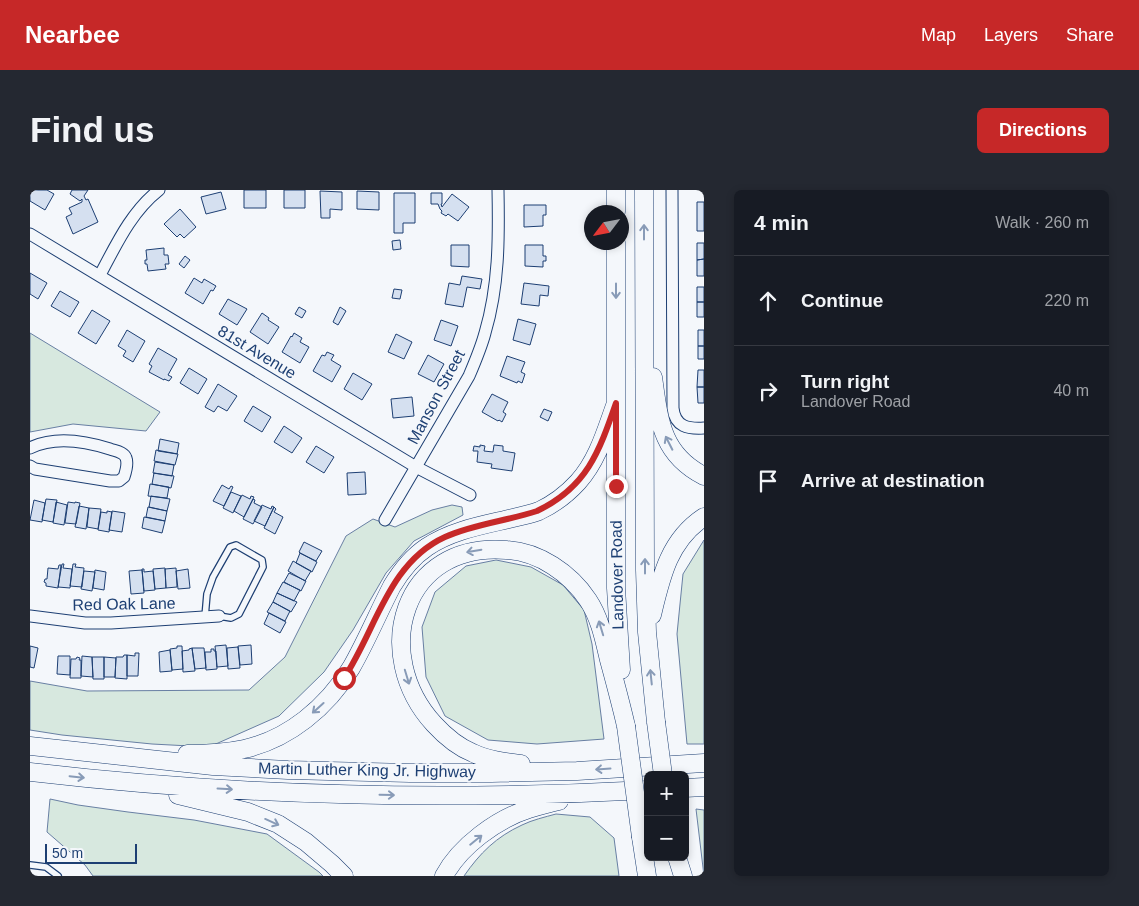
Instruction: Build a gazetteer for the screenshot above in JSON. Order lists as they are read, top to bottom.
{
  "streets": {
    "main road": ["Landover Road", "Martin Luther King Jr. Highway"],
    "street": ["81st Avenue", "Manson Street", "Red Oak Lane"]
  },
  "crossings": [
    ["81st Avenue", "Manson Street"]
  ],
  "scale_bar": "50 m",
  "north": "bottom left",
  "page": {
    "header": "Nearbee",
    "nav": ["Map", "Layers", "Share"],
    "buttons": "Directions",
    "title": "Find us",
    "heading": ["4 min", "Walk · 260 m"],
    "list": [
      ["Continue", "220 m"],
      ["Turn right", "Landover Road", "40 m"],
      "Arrive at destination"
    ],
    "map_buttons": ["+", "−"],
    "scale": "50 m"
  }
}
